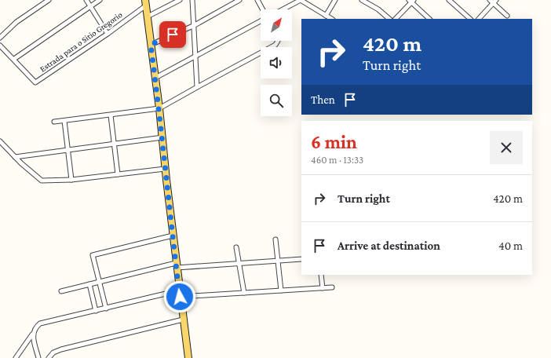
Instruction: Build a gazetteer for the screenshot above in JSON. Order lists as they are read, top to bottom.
{
  "streets": {
    "street": ["Estrada para o Sitio Gregorio"]
  },
  "north": "top right",
  "page": {
    "turn": ["420 m", "Turn right"],
    "then": "Then",
    "heading": ["6 min", "460 m · 13:33"],
    "list": [
      {
        "name": "Turn right",
        "value": "420 m"
      },
      {
        "name": "Arrive at destination",
        "value": "40 m"
      }
    ]
  }
}
